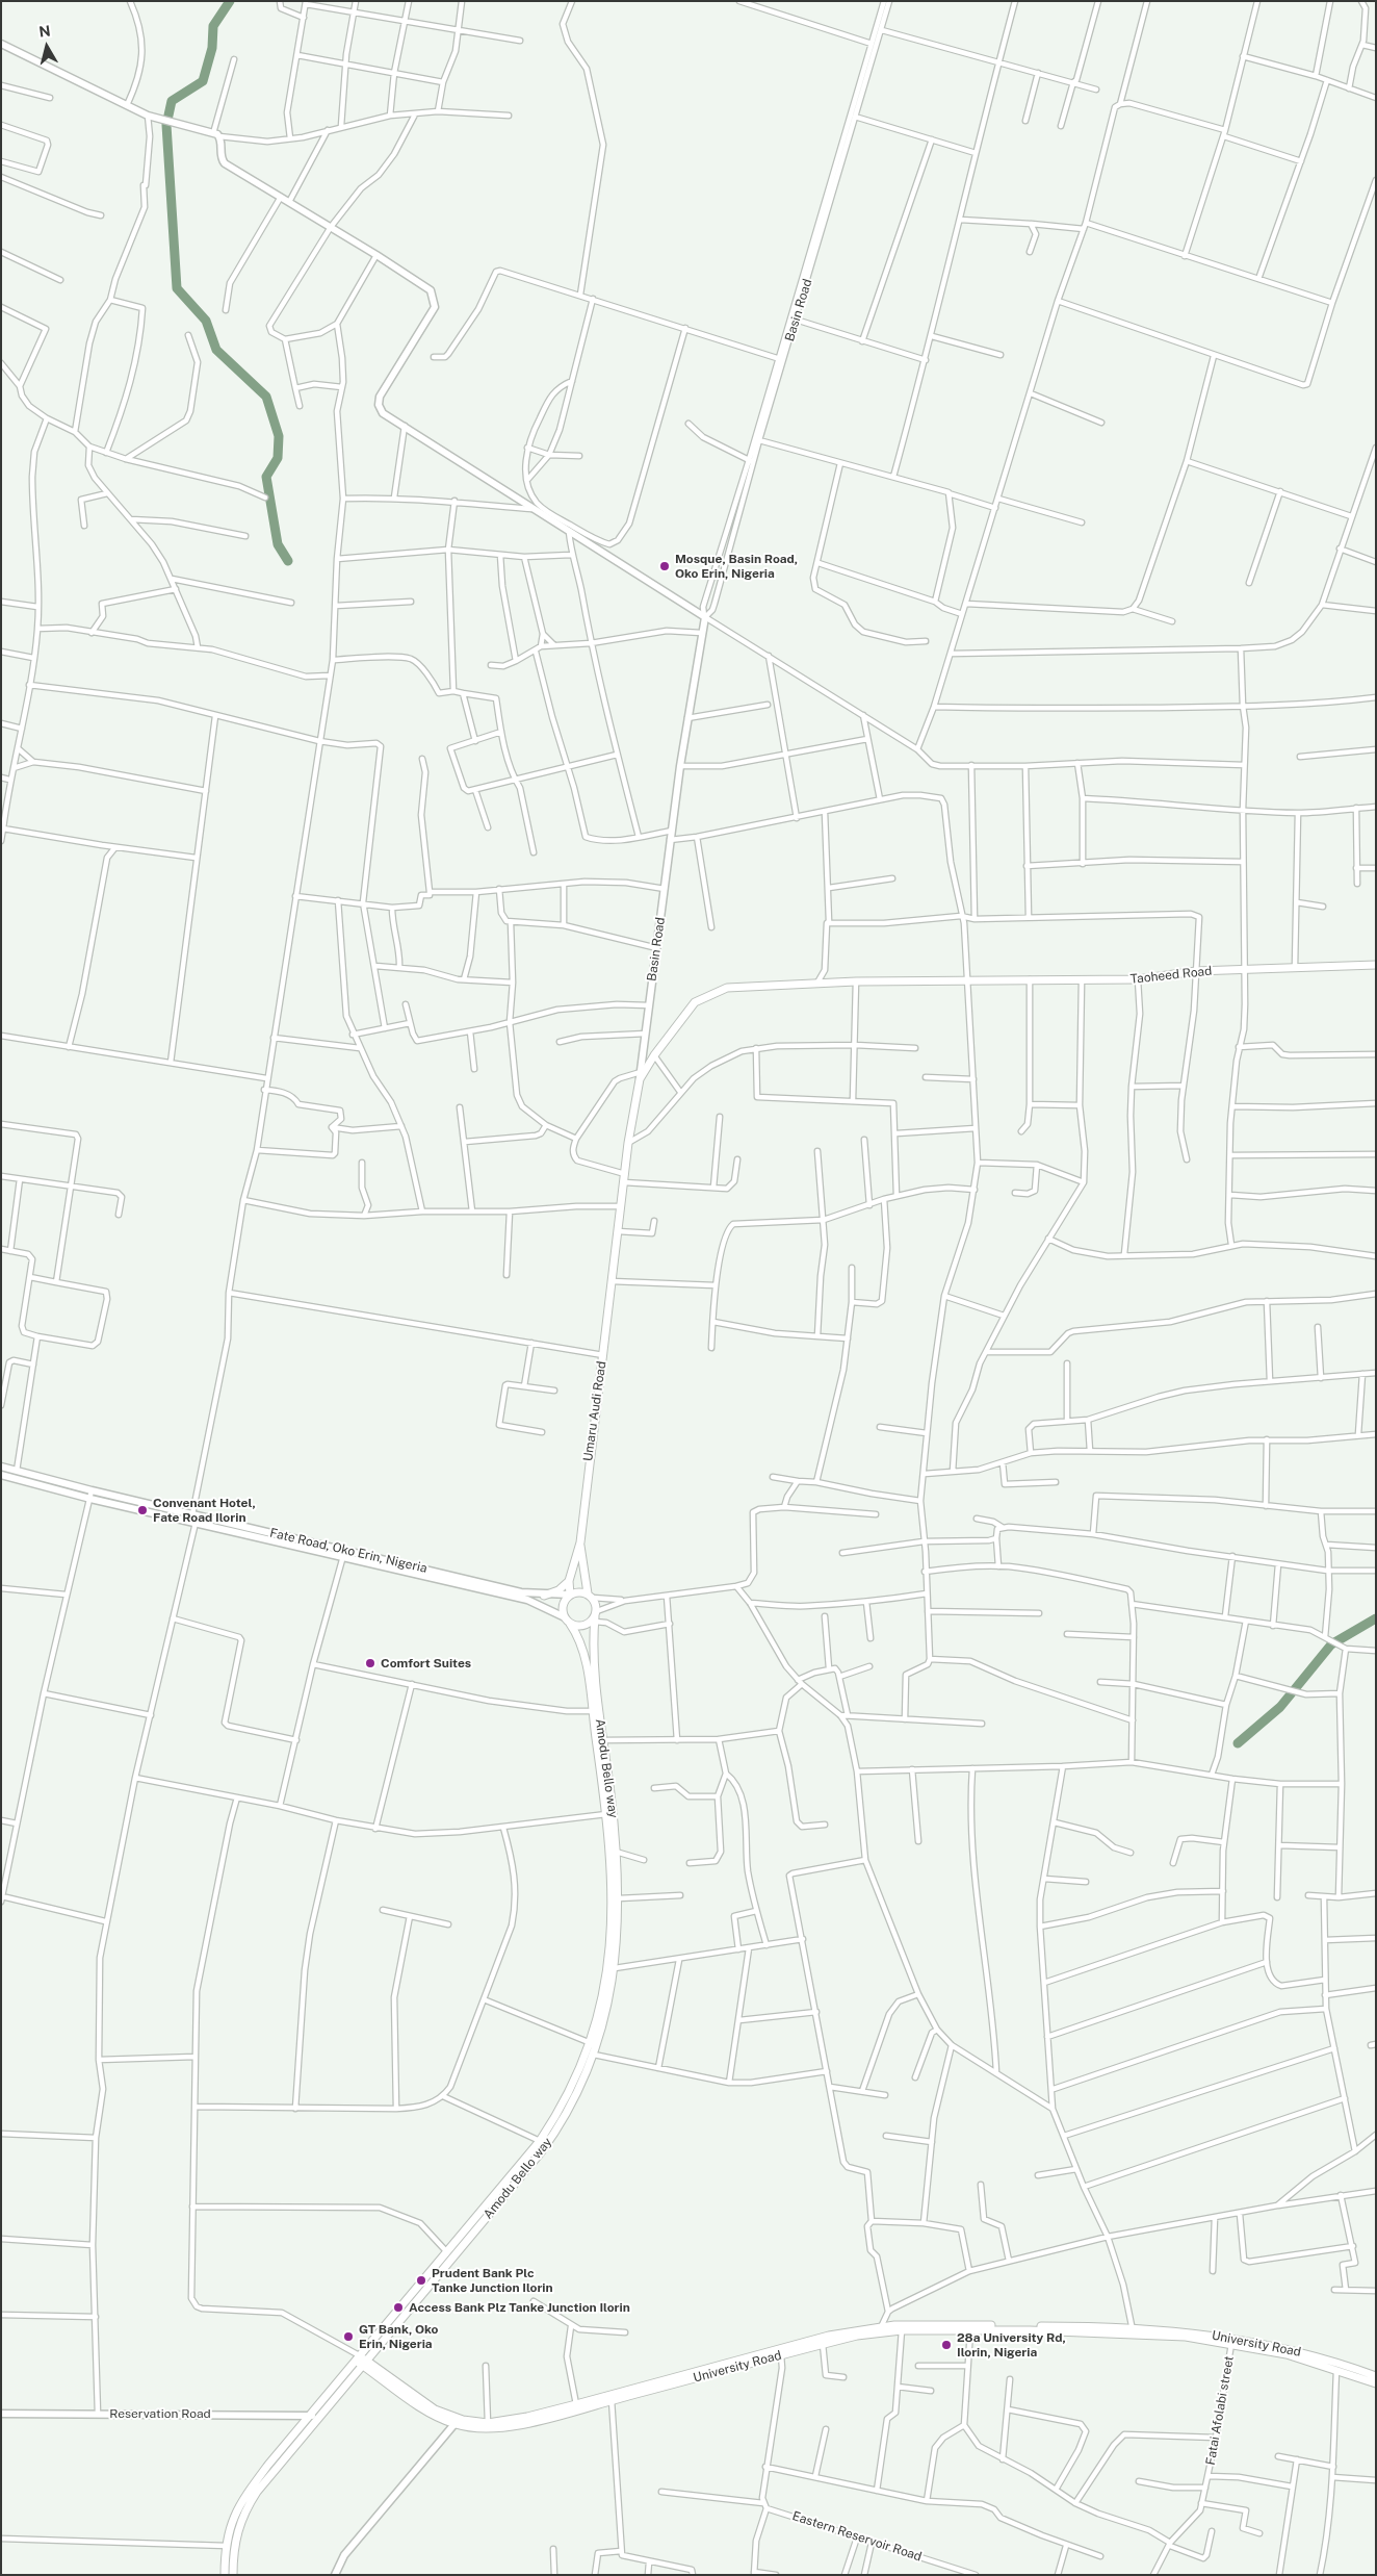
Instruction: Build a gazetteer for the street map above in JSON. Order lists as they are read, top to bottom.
{
  "streets": {
    "main road": [
      "Basin Road",
      "Taoheed Road",
      "Umaru Audi Road",
      "Amodu Bello way",
      "University Road"
    ],
    "street": [
      "Fate Road, Oko Erin, Nigeria",
      "Fatai Afolabi street",
      "Reservation Road",
      "Eastern Reservoir Road"
    ]
  },
  "crossings": [
    ["Basin Road", "Taoheed Road"],
    ["Basin Road", "Umaru Audi Road"],
    ["Fate Road, Oko Erin, Nigeria", "Amodu Bello way"],
    ["Amodu Bello way", "University Road"],
    ["Amodu Bello way", "Reservation Road"],
    ["University Road", "Fatai Afolabi street"]
  ],
  "places": [
    "Mosque, Basin Road, Oko Erin, Nigeria",
    "Convenant Hotel, Fate Road Ilorin",
    "Comfort Suites",
    "Prudent Bank Plc Tanke Junction Ilorin",
    "Access Bank Plz Tanke Junction Ilorin",
    "GT Bank, Oko Erin, Nigeria",
    "28a University Rd, Ilorin, Nigeria"
  ],
  "north": "top"
}
